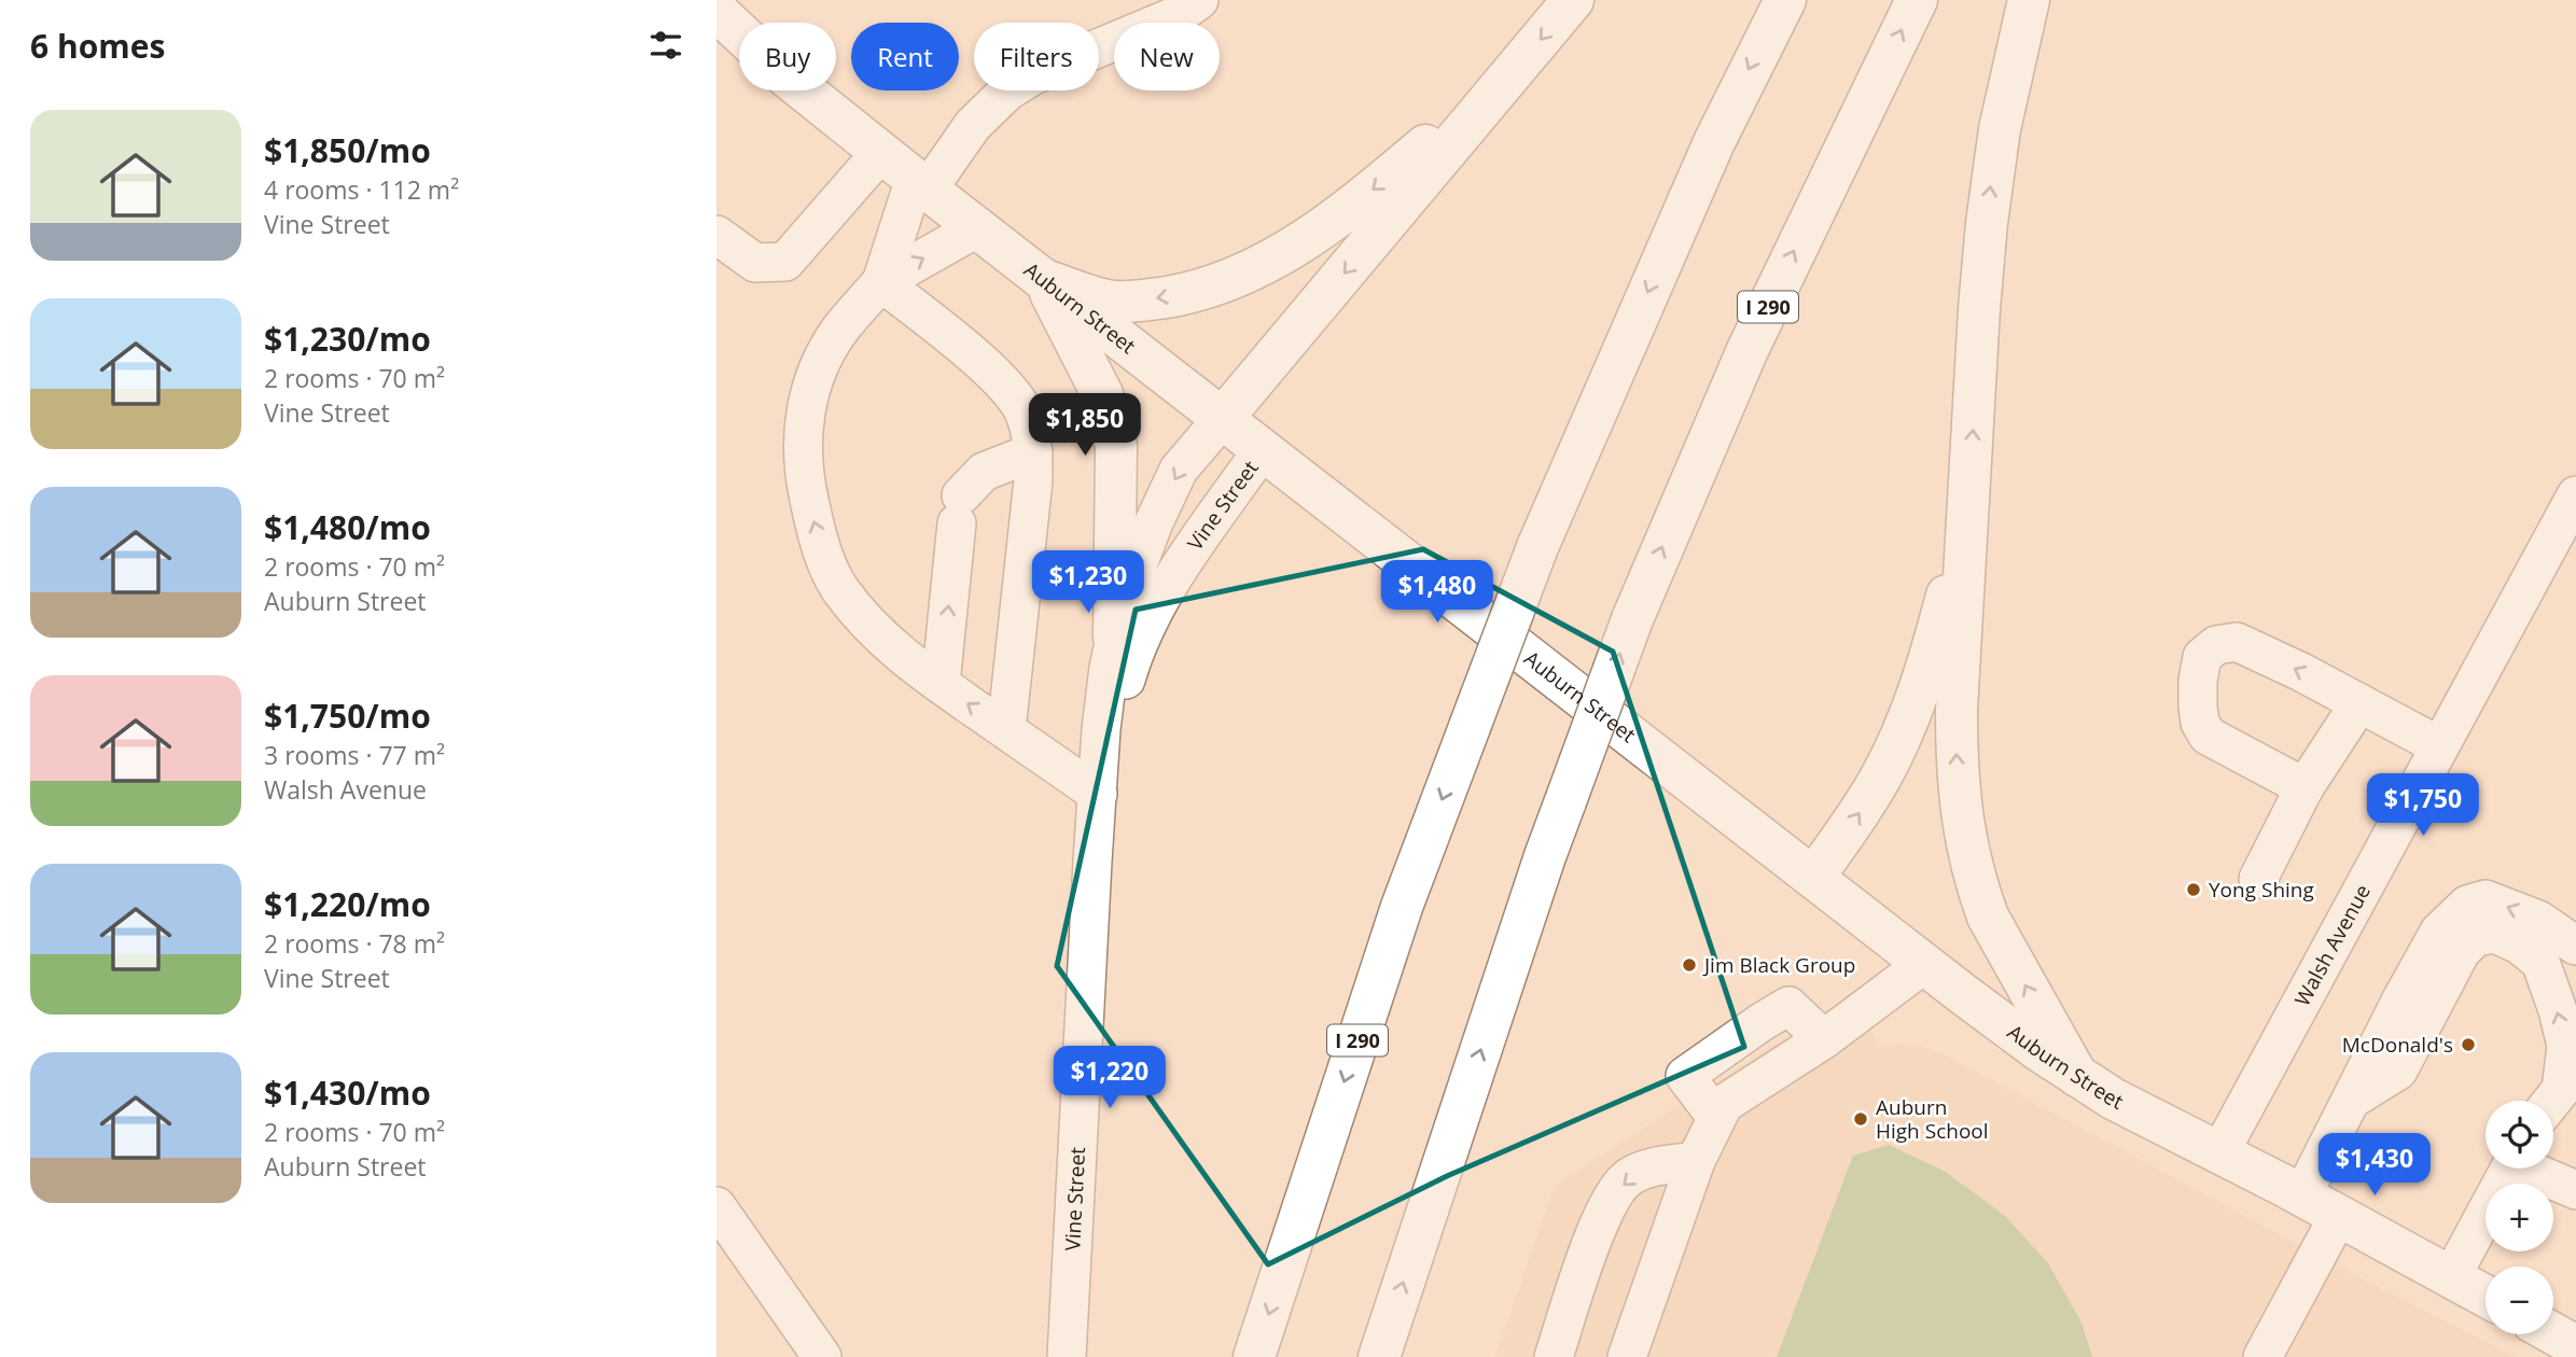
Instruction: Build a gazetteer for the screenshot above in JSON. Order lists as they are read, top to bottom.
{
  "streets": {
    "main road": ["I 290", "Auburn Street"],
    "street": ["Vine Street", "Walsh Avenue"]
  },
  "crossings": [
    ["Auburn Street", "Vine Street"],
    ["Auburn Street", "Walsh Avenue"]
  ],
  "places": [
    "Yong Shing",
    "Jim Black Group",
    "McDonald's",
    "Auburn High School"
  ],
  "page": {
    "heading": "6 homes",
    "chip": [
      "Buy",
      "Rent",
      "Filters",
      "New"
    ],
    "list": [
      {
        "name": "$1,850/mo",
        "note": "4 rooms · 112 m² · Vine Street"
      },
      {
        "name": "$1,230/mo",
        "note": "2 rooms · 70 m² · Vine Street"
      },
      {
        "name": "$1,480/mo",
        "note": "2 rooms · 70 m² · Auburn Street"
      },
      {
        "name": "$1,750/mo",
        "note": "3 rooms · 77 m² · Walsh Avenue"
      },
      {
        "name": "$1,220/mo",
        "note": "2 rooms · 78 m² · Vine Street"
      },
      {
        "name": "$1,430/mo",
        "note": "2 rooms · 70 m² · Auburn Street"
      }
    ],
    "price": [
      "$1,850",
      "$1,230",
      "$1,480",
      "$1,750",
      "$1,220",
      "$1,430"
    ],
    "map_buttons": ["+", "−"]
  }
}
